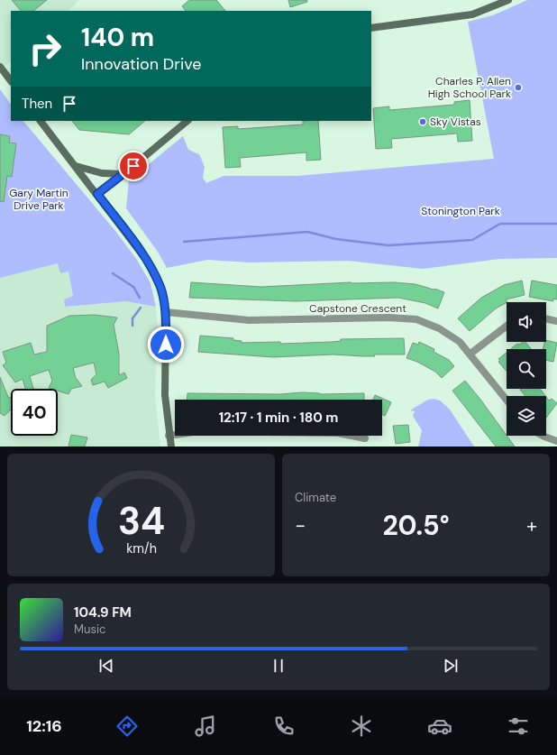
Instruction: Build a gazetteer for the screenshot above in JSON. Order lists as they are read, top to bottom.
{
  "streets": {
    "street": ["Capstone Crescent"]
  },
  "parks": ["Gary Martin Drive Park", "Stonington Park"],
  "places": ["Charles P. Allen High School Park", "Sky Vistas"],
  "page": {
    "turn": ["140 m", "Innovation Drive"],
    "then": "Then",
    "limit": "40",
    "trip": "12:17 · 1 min · 180 m",
    "tile": "Climate",
    "heat": ["−", "20.5°", "+"],
    "song": ["104.9 FM", "Music"],
    "tabs": "12:16",
    "gauge": ["34", "km/h"]
  }
}
